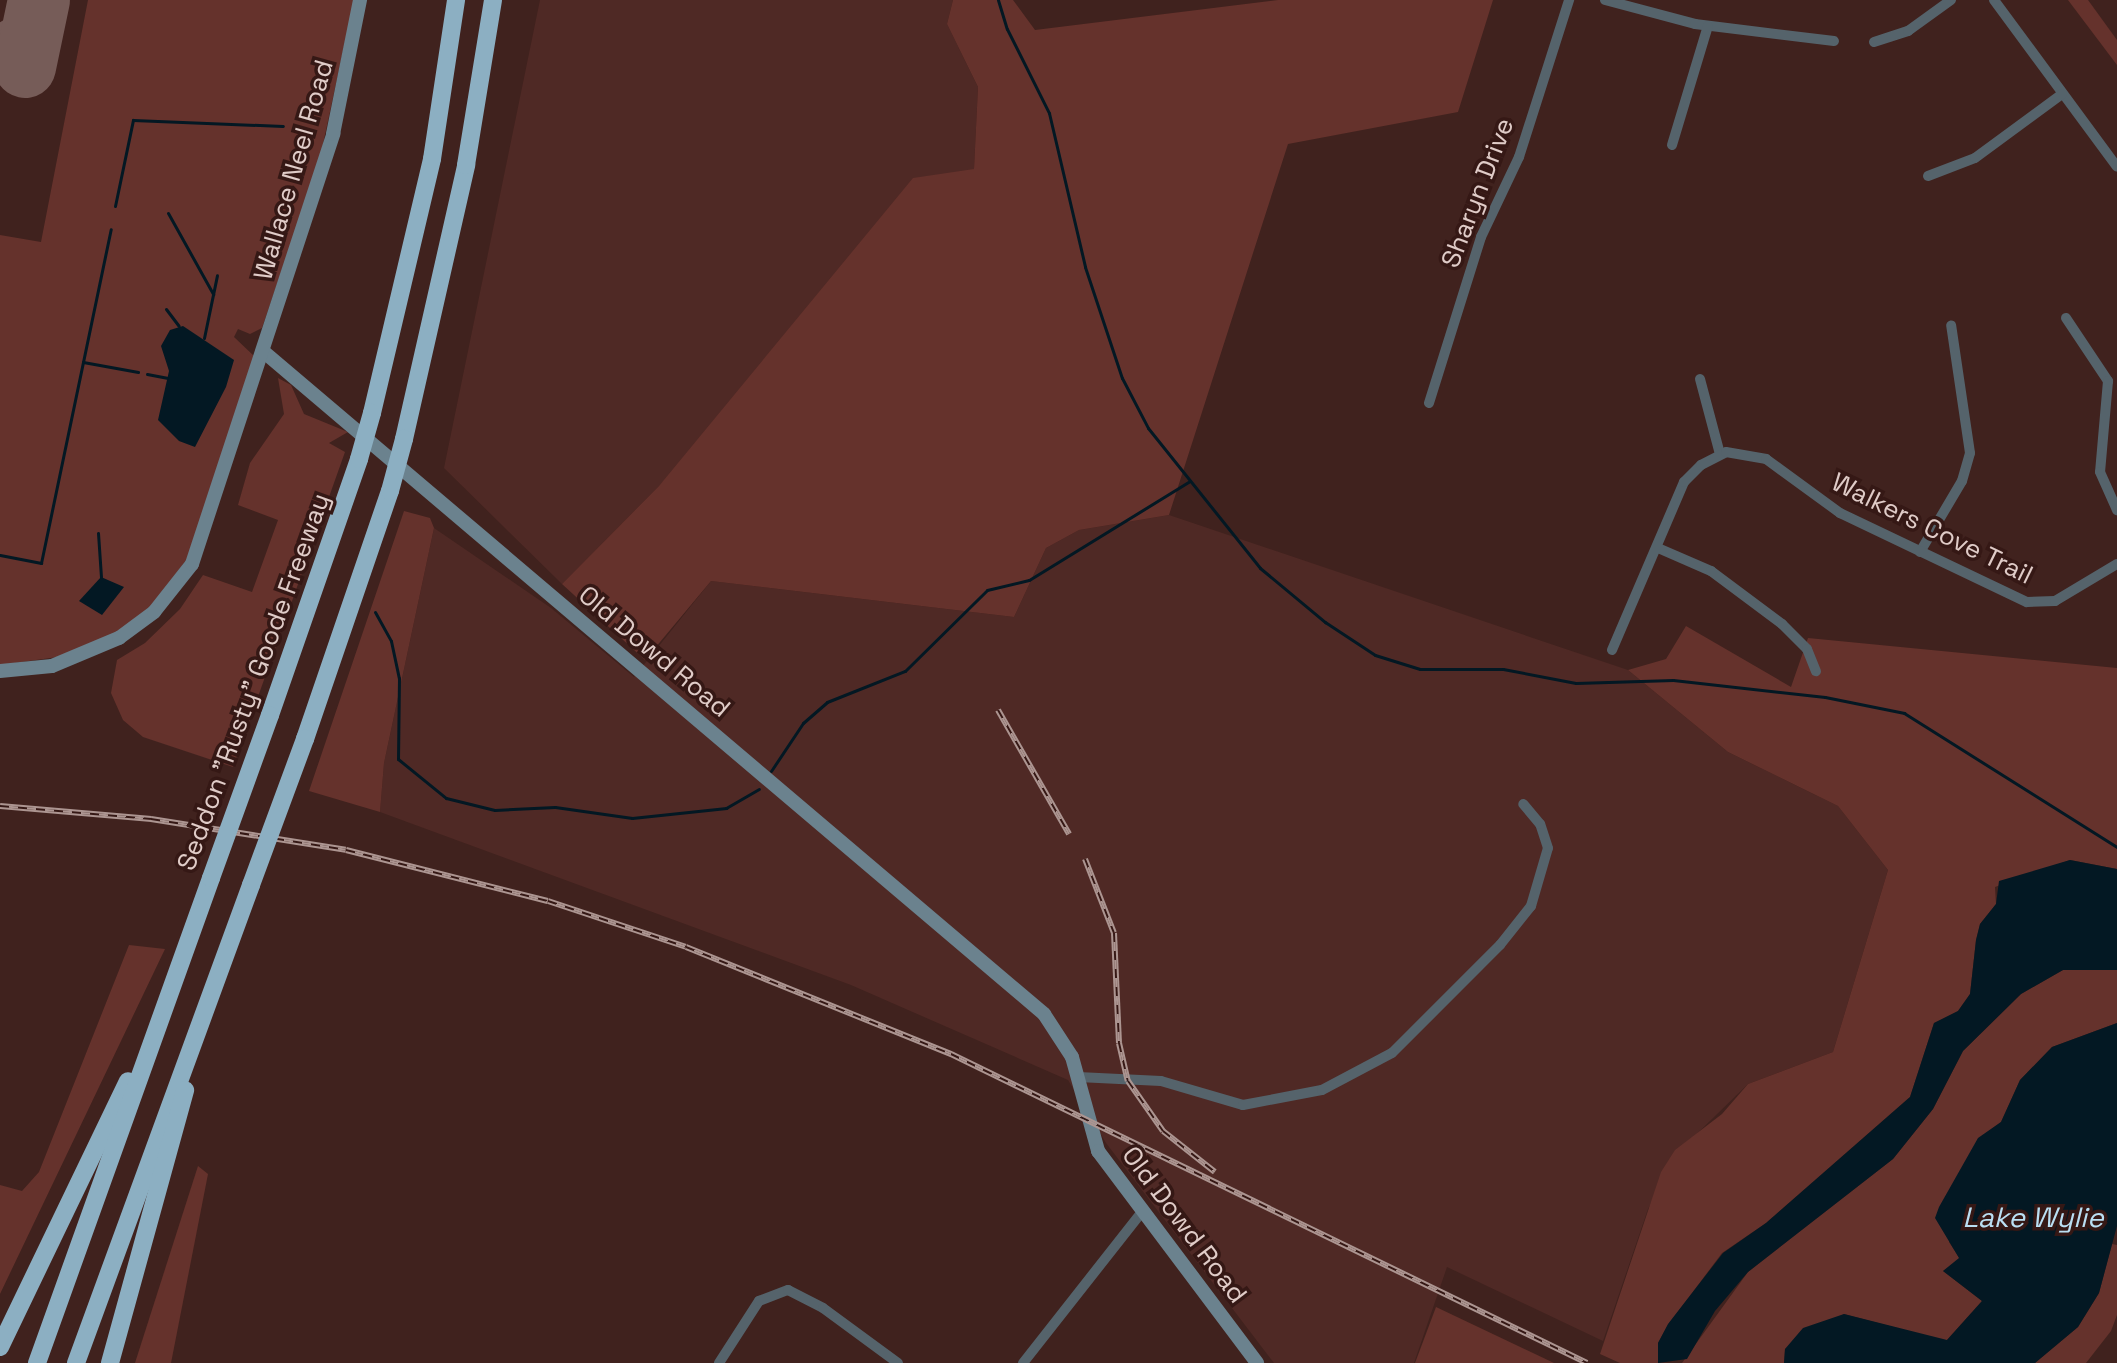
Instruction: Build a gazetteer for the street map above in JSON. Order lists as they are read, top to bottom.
{
  "streets": {
    "highway": ["Seddon \"Rusty\" Goode Freeway"],
    "street": [
      "Wallace Neel Road",
      "Sharyn Drive",
      "Walkers Cove Trail",
      "Old Dowd Road"
    ]
  },
  "crossings": [
    ["Wallace Neel Road", "Old Dowd Road"]
  ],
  "water": ["Lake Wylie"]
}
